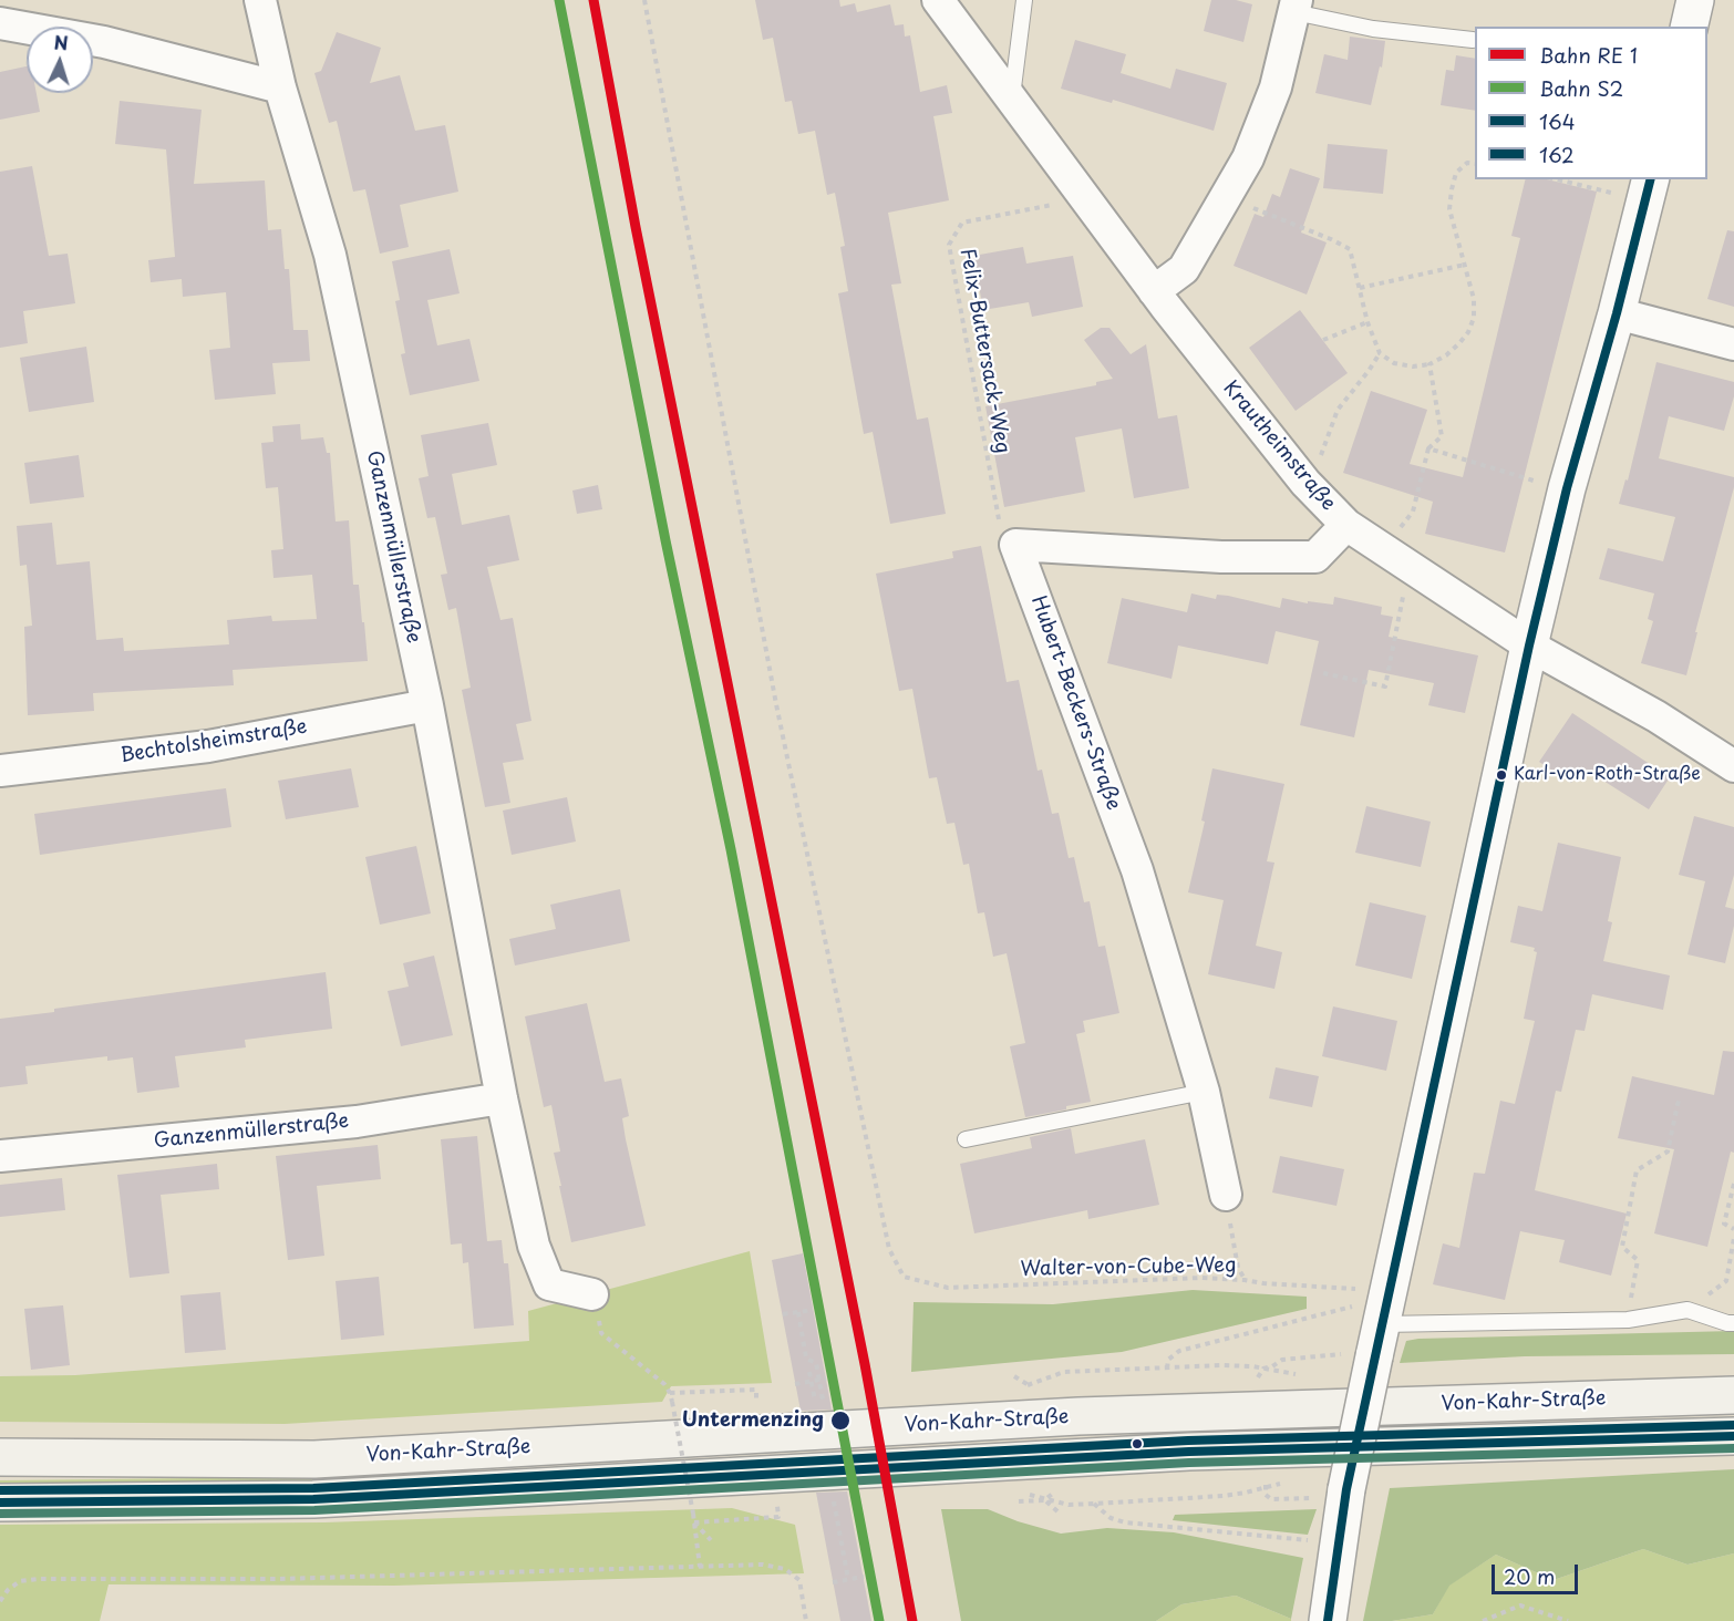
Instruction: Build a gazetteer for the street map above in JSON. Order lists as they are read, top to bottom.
{
  "streets": {
    "main road": ["Von-Kahr-Straße"],
    "street": [
      "Krautheimstraße",
      "Ganzenmüllerstraße",
      "Hubert-Beckers-Straße",
      "Bechtolsheimstraße"
    ],
    "path": ["Felix-Buttersack-Weg", "Walter-von-Cube-Weg"]
  },
  "crossings": [
    ["Felix-Buttersack-Weg", "Hubert-Beckers-Straße"],
    ["Ganzenmüllerstraße", "Bechtolsheimstraße"]
  ],
  "places": ["Karl-von-Roth-Straße", "Untermenzing"],
  "lines": ["rail line S2", "transit line 162", "transit line 164"],
  "legend": [
    "Bahn RE 1",
    "Bahn S2",
    "164",
    "162"
  ],
  "scale_bar": "20 m",
  "north": "top"
}
